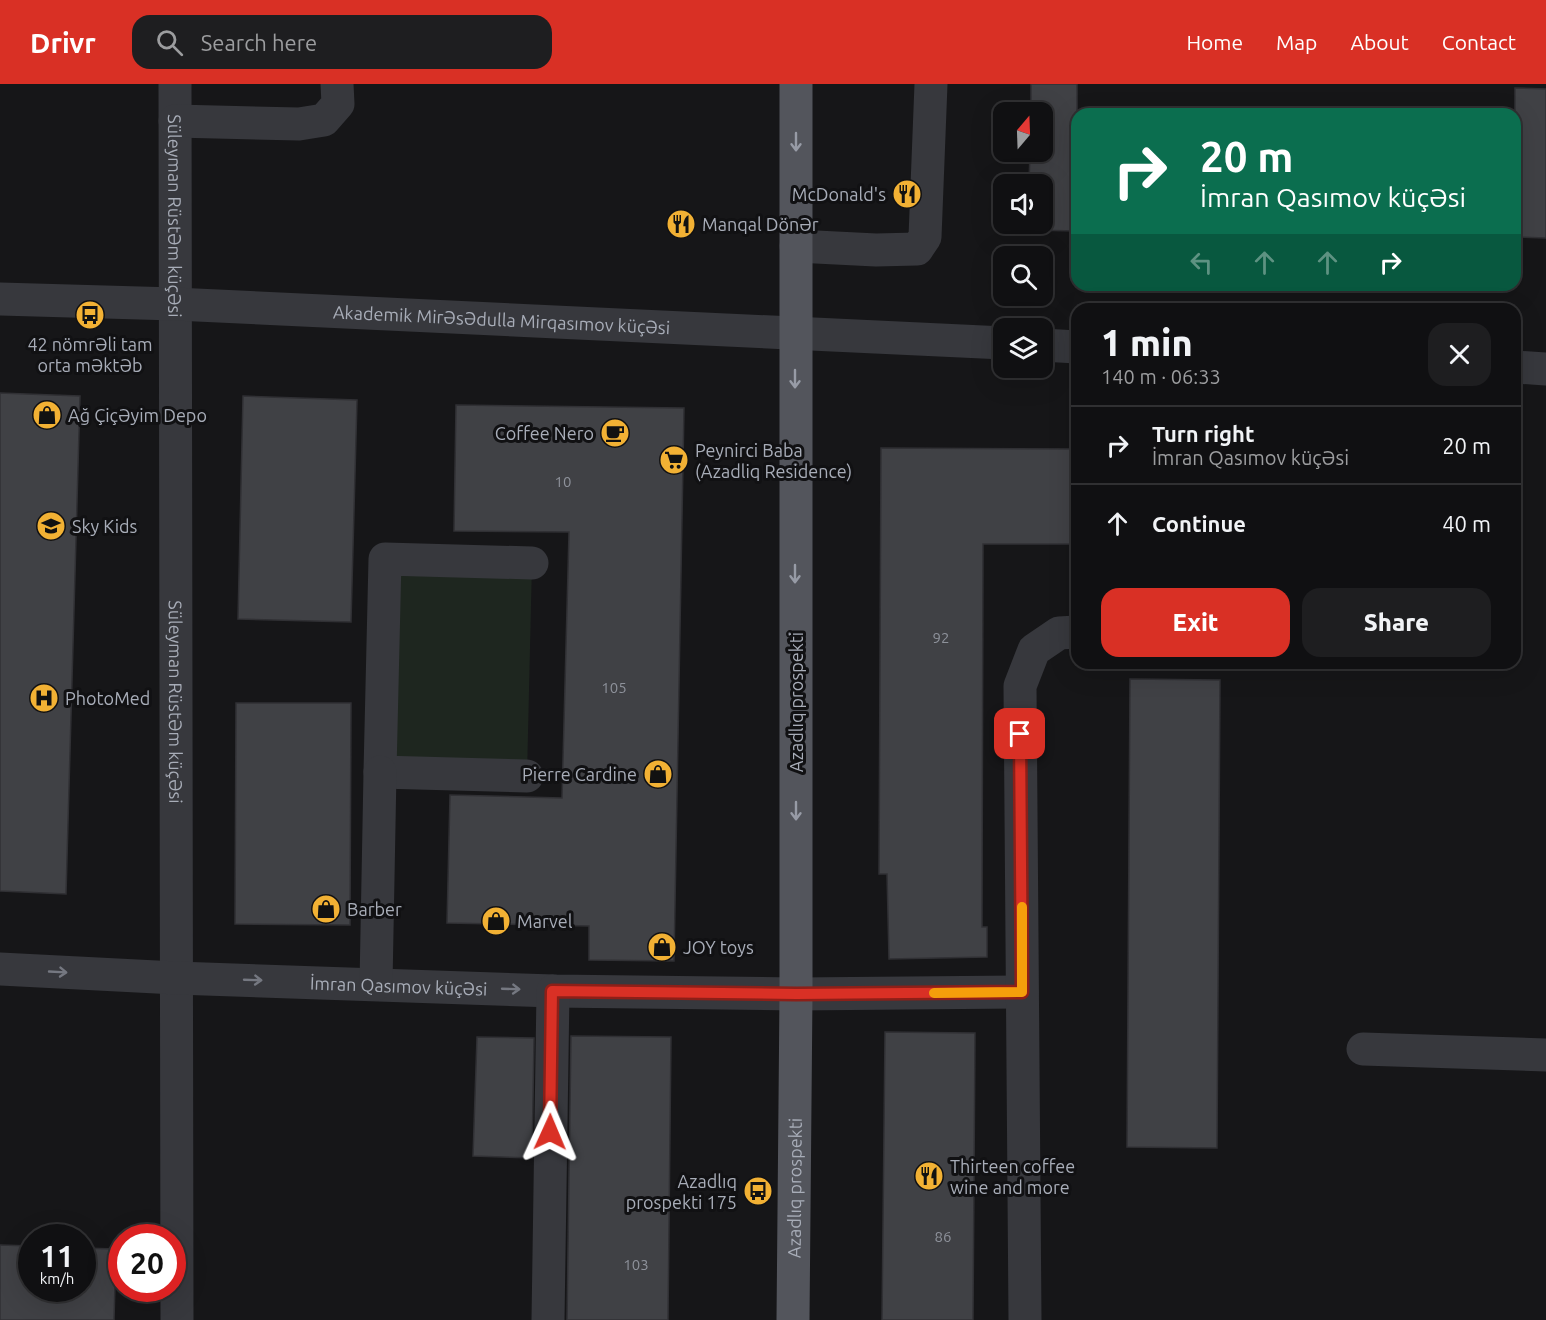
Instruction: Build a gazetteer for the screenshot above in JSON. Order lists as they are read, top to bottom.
{
  "streets": {
    "main road": ["Azadlıq prospekti"],
    "street": ["Süleyman Rüstəm küçəsi", "Akademik Mirəsədulla Mirqasımov küçəsi", "İmran Qasımov küçəsi"]
  },
  "crossings": [
    ["Süleyman Rüstəm küçəsi", "Akademik Mirəsədulla Mirqasımov küçəsi"],
    ["Süleyman Rüstəm küçəsi", "İmran Qasımov küçəsi"],
    ["Akademik Mirəsədulla Mirqasımov küçəsi", "Azadlıq prospekti"],
    ["Azadlıq prospekti", "İmran Qasımov küçəsi"]
  ],
  "one_way": ["Azadlıq prospekti", "İmran Qasımov küçəsi"],
  "places": {
    "restaurant": ["McDonald's", "Manqal Dönər", "Thirteen coffee wine and more"],
    "bus stop": ["42 nömrəli tam orta məktəb", "Azadlıq prospekti 175"],
    "shop": [
      "Ağ Çiçəyim Depo",
      "Pierre Cardine",
      "Barber",
      "Marvel",
      "JOY toys"
    ],
    "cafe": ["Coffee Nero"],
    "supermarket": ["Peynirci Baba (Azadliq Residence)"],
    "school or university": ["Sky Kids"],
    "hospital": ["PhotoMed"]
  },
  "house_numbers": [
    "10",
    "92",
    "105",
    "86",
    "103"
  ],
  "north": "top",
  "page": {
    "header": "Drivr",
    "search": "Search here",
    "nav": [
      "Home",
      "Map",
      "About",
      "Contact"
    ],
    "turn": ["20 m", "İmran Qasımov küçəsi"],
    "heading": ["1 min", "140 m · 06:33"],
    "list": [
      {
        "name": "Turn right",
        "note": "İmran Qasımov küçəsi",
        "value": "20 m"
      },
      {
        "name": "Continue",
        "value": "40 m"
      }
    ],
    "buttons": ["Exit", "Share"],
    "speed": "11 km/h",
    "limit": "20"
  }
}
